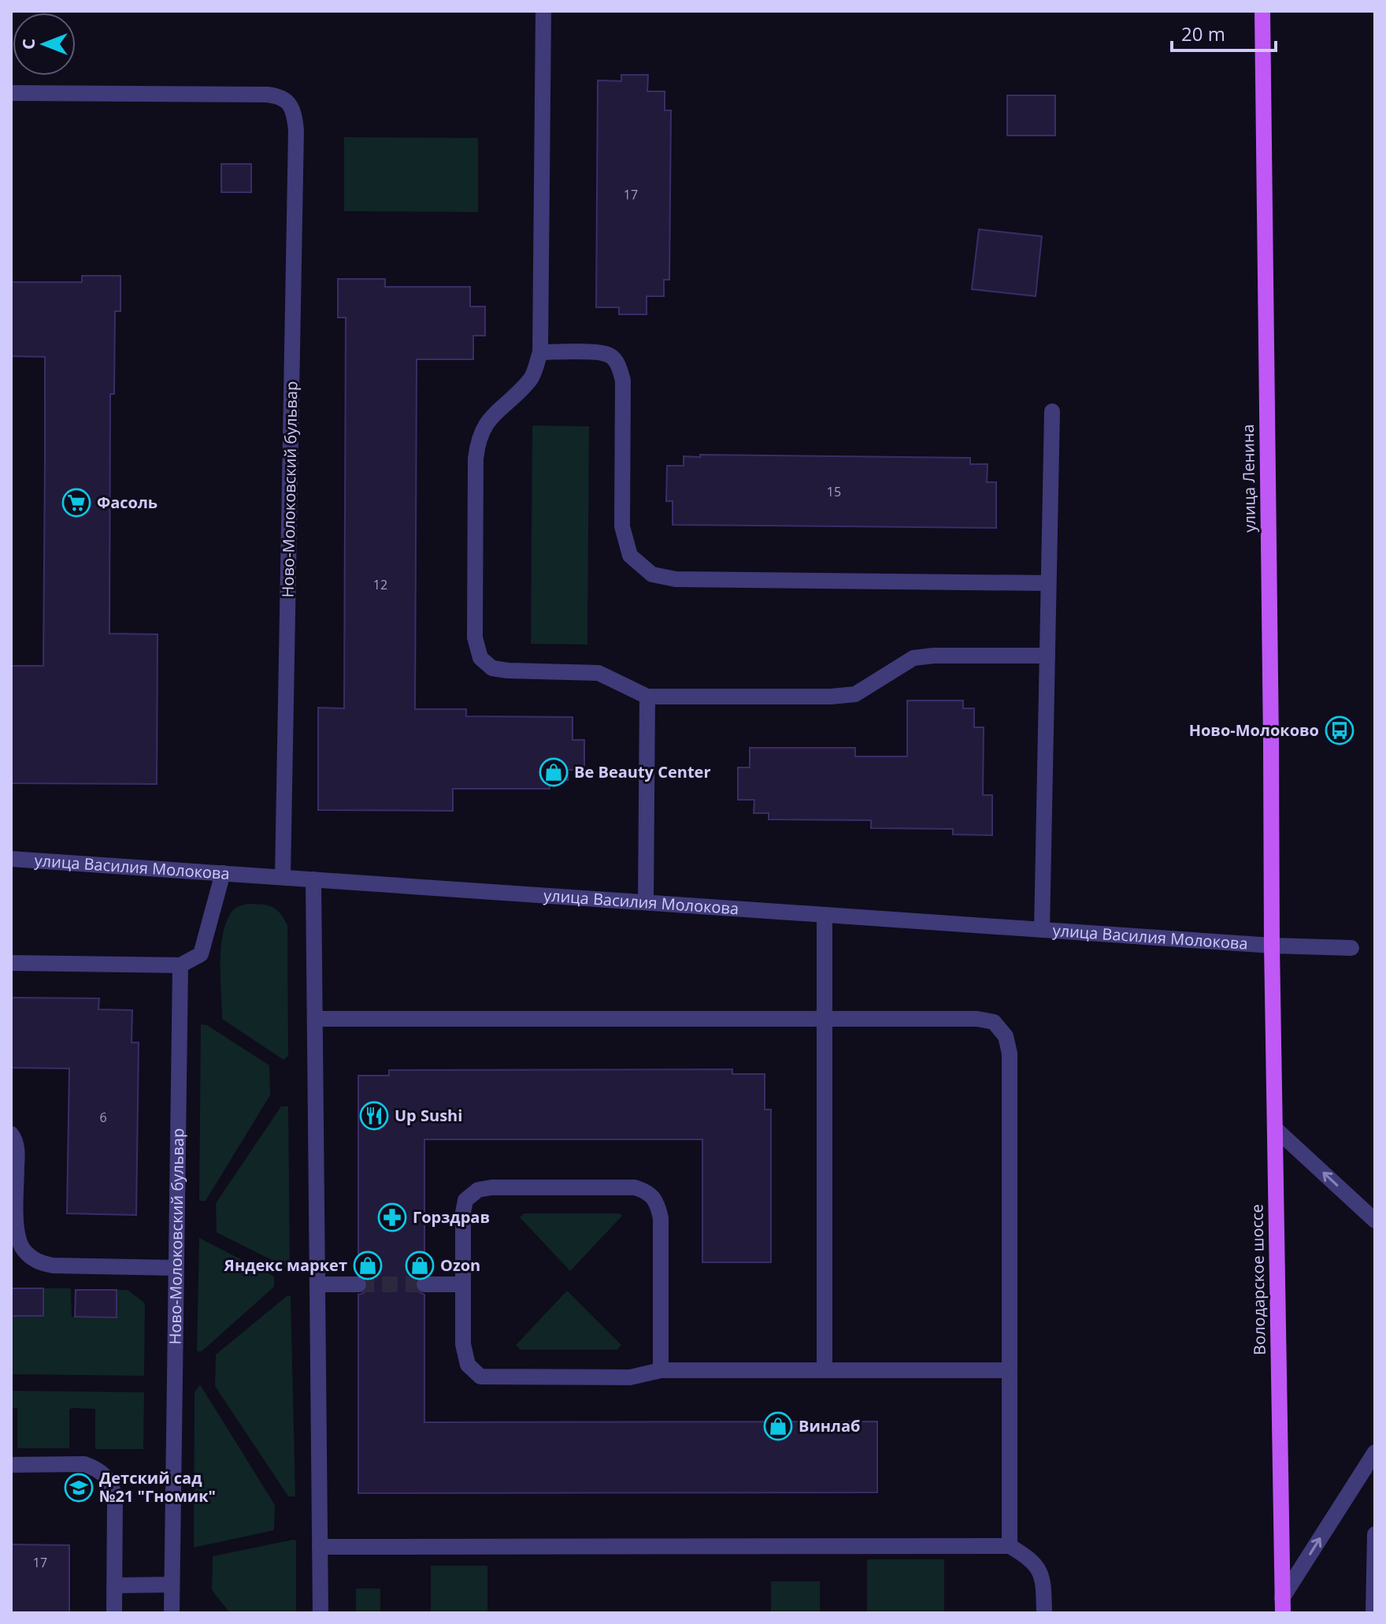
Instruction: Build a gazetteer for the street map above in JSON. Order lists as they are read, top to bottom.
{
  "streets": {
    "main road": ["улица Ленина", "Володарское шоссе"],
    "street": ["Ново-Молоковский бульвар", "улица Василия Молокова"]
  },
  "crossings": [
    ["улица Ленина", "улица Василия Молокова"],
    ["улица Ленина", "Володарское шоссе"],
    ["Ново-Молоковский бульвар", "улица Василия Молокова"],
    ["улица Василия Молокова", "Володарское шоссе"]
  ],
  "places": {
    "supermarket": ["Фасоль"],
    "bus stop": ["Ново-Молоково"],
    "shop": [
      "Be Beauty Center",
      "Яндекс маркет",
      "Ozon",
      "Винлаб"
    ],
    "restaurant": ["Up Sushi"],
    "pharmacy": ["Горздрав"],
    "school or university": ["Детский сад №21 \"Гномик\""]
  },
  "house_numbers": [
    "17",
    "15",
    "12",
    "6",
    "17"
  ],
  "scale_bar": "20 m",
  "north": "left"
}
